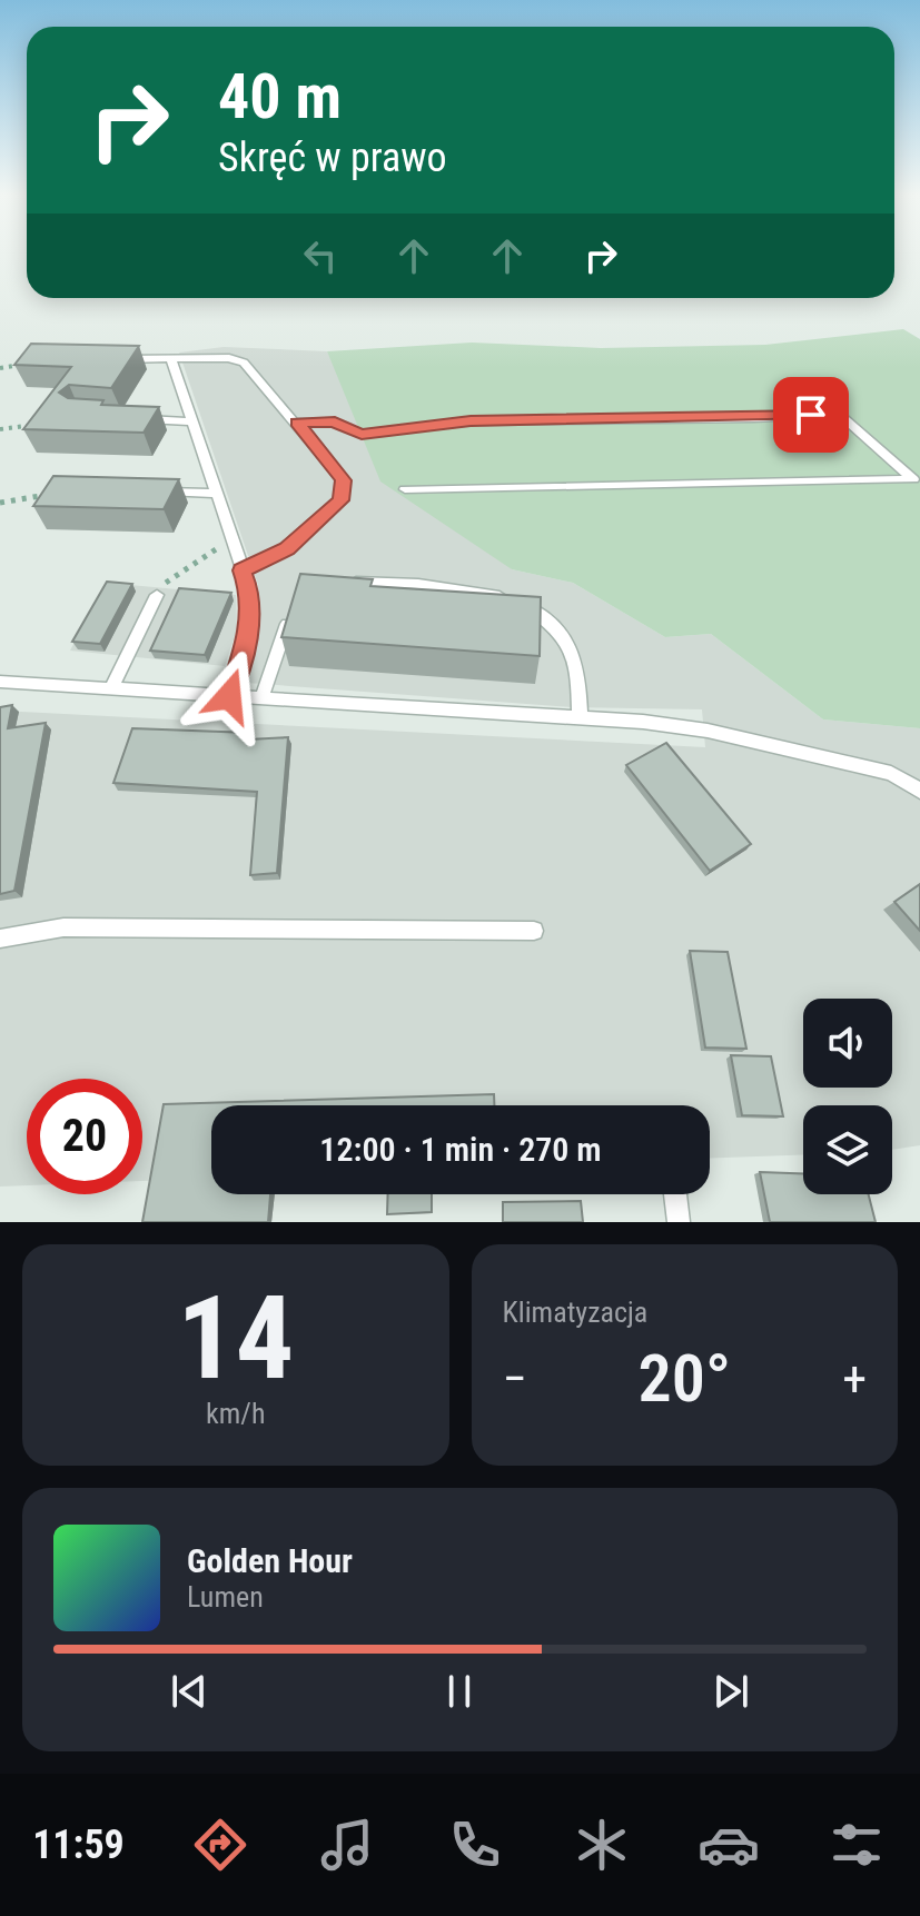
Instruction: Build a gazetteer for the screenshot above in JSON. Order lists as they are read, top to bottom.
{
  "page": {
    "turn": ["40 m", "Skręć w prawo"],
    "limit": "20",
    "trip": "12:00 · 1 min · 270 m",
    "tile": [
      ["14", "km/h"],
      "Klimatyzacja"
    ],
    "heat": ["−", "20°", "+"],
    "song": ["Golden Hour", "Lumen"],
    "tabs": "11:59"
  }
}
